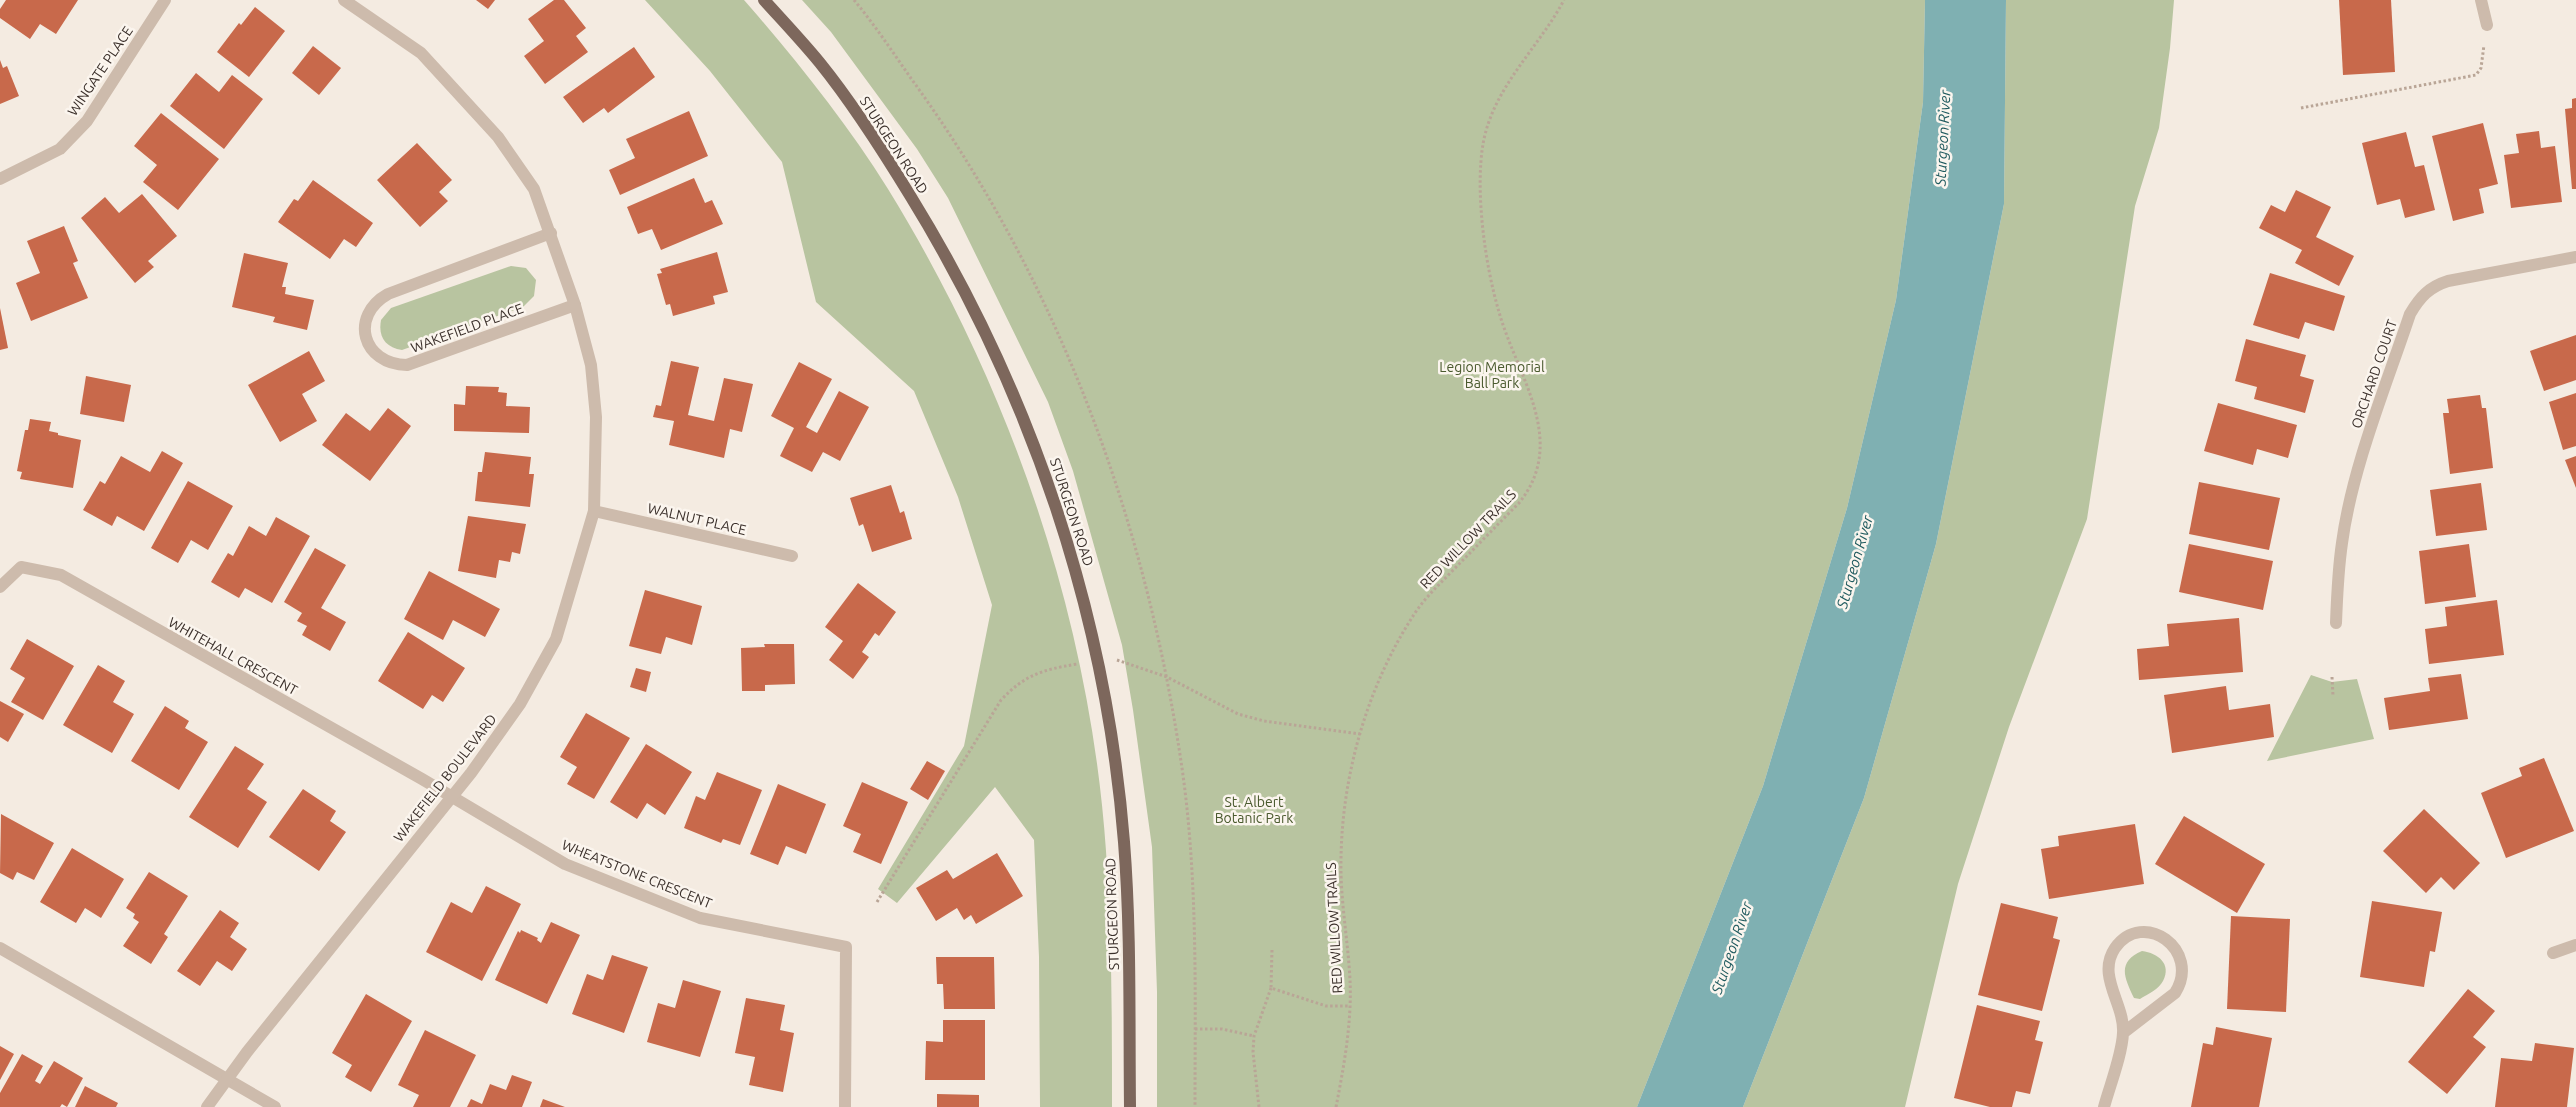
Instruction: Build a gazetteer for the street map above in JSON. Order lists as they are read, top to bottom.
{
  "streets": {
    "main road": ["STURGEON ROAD"],
    "street": [
      "WINGATE PLACE",
      "WAKEFIELD PLACE",
      "ORCHARD COURT",
      "WALNUT PLACE",
      "WHITEHALL CRESCENT",
      "WAKEFIELD BOULEVARD",
      "WHEATSTONE CRESCENT"
    ],
    "path": ["RED WILLOW TRAILS"]
  },
  "crossings": [
    ["WAKEFIELD PLACE", "WAKEFIELD BOULEVARD"],
    ["WALNUT PLACE", "WAKEFIELD BOULEVARD"],
    ["WHITEHALL CRESCENT", "WAKEFIELD BOULEVARD"],
    ["WHITEHALL CRESCENT", "WHEATSTONE CRESCENT"],
    ["WAKEFIELD BOULEVARD", "WHEATSTONE CRESCENT"]
  ],
  "water": ["Sturgeon River"],
  "parks": ["Legion Memorial Ball Park", "St. Albert Botanic Park"]
}
